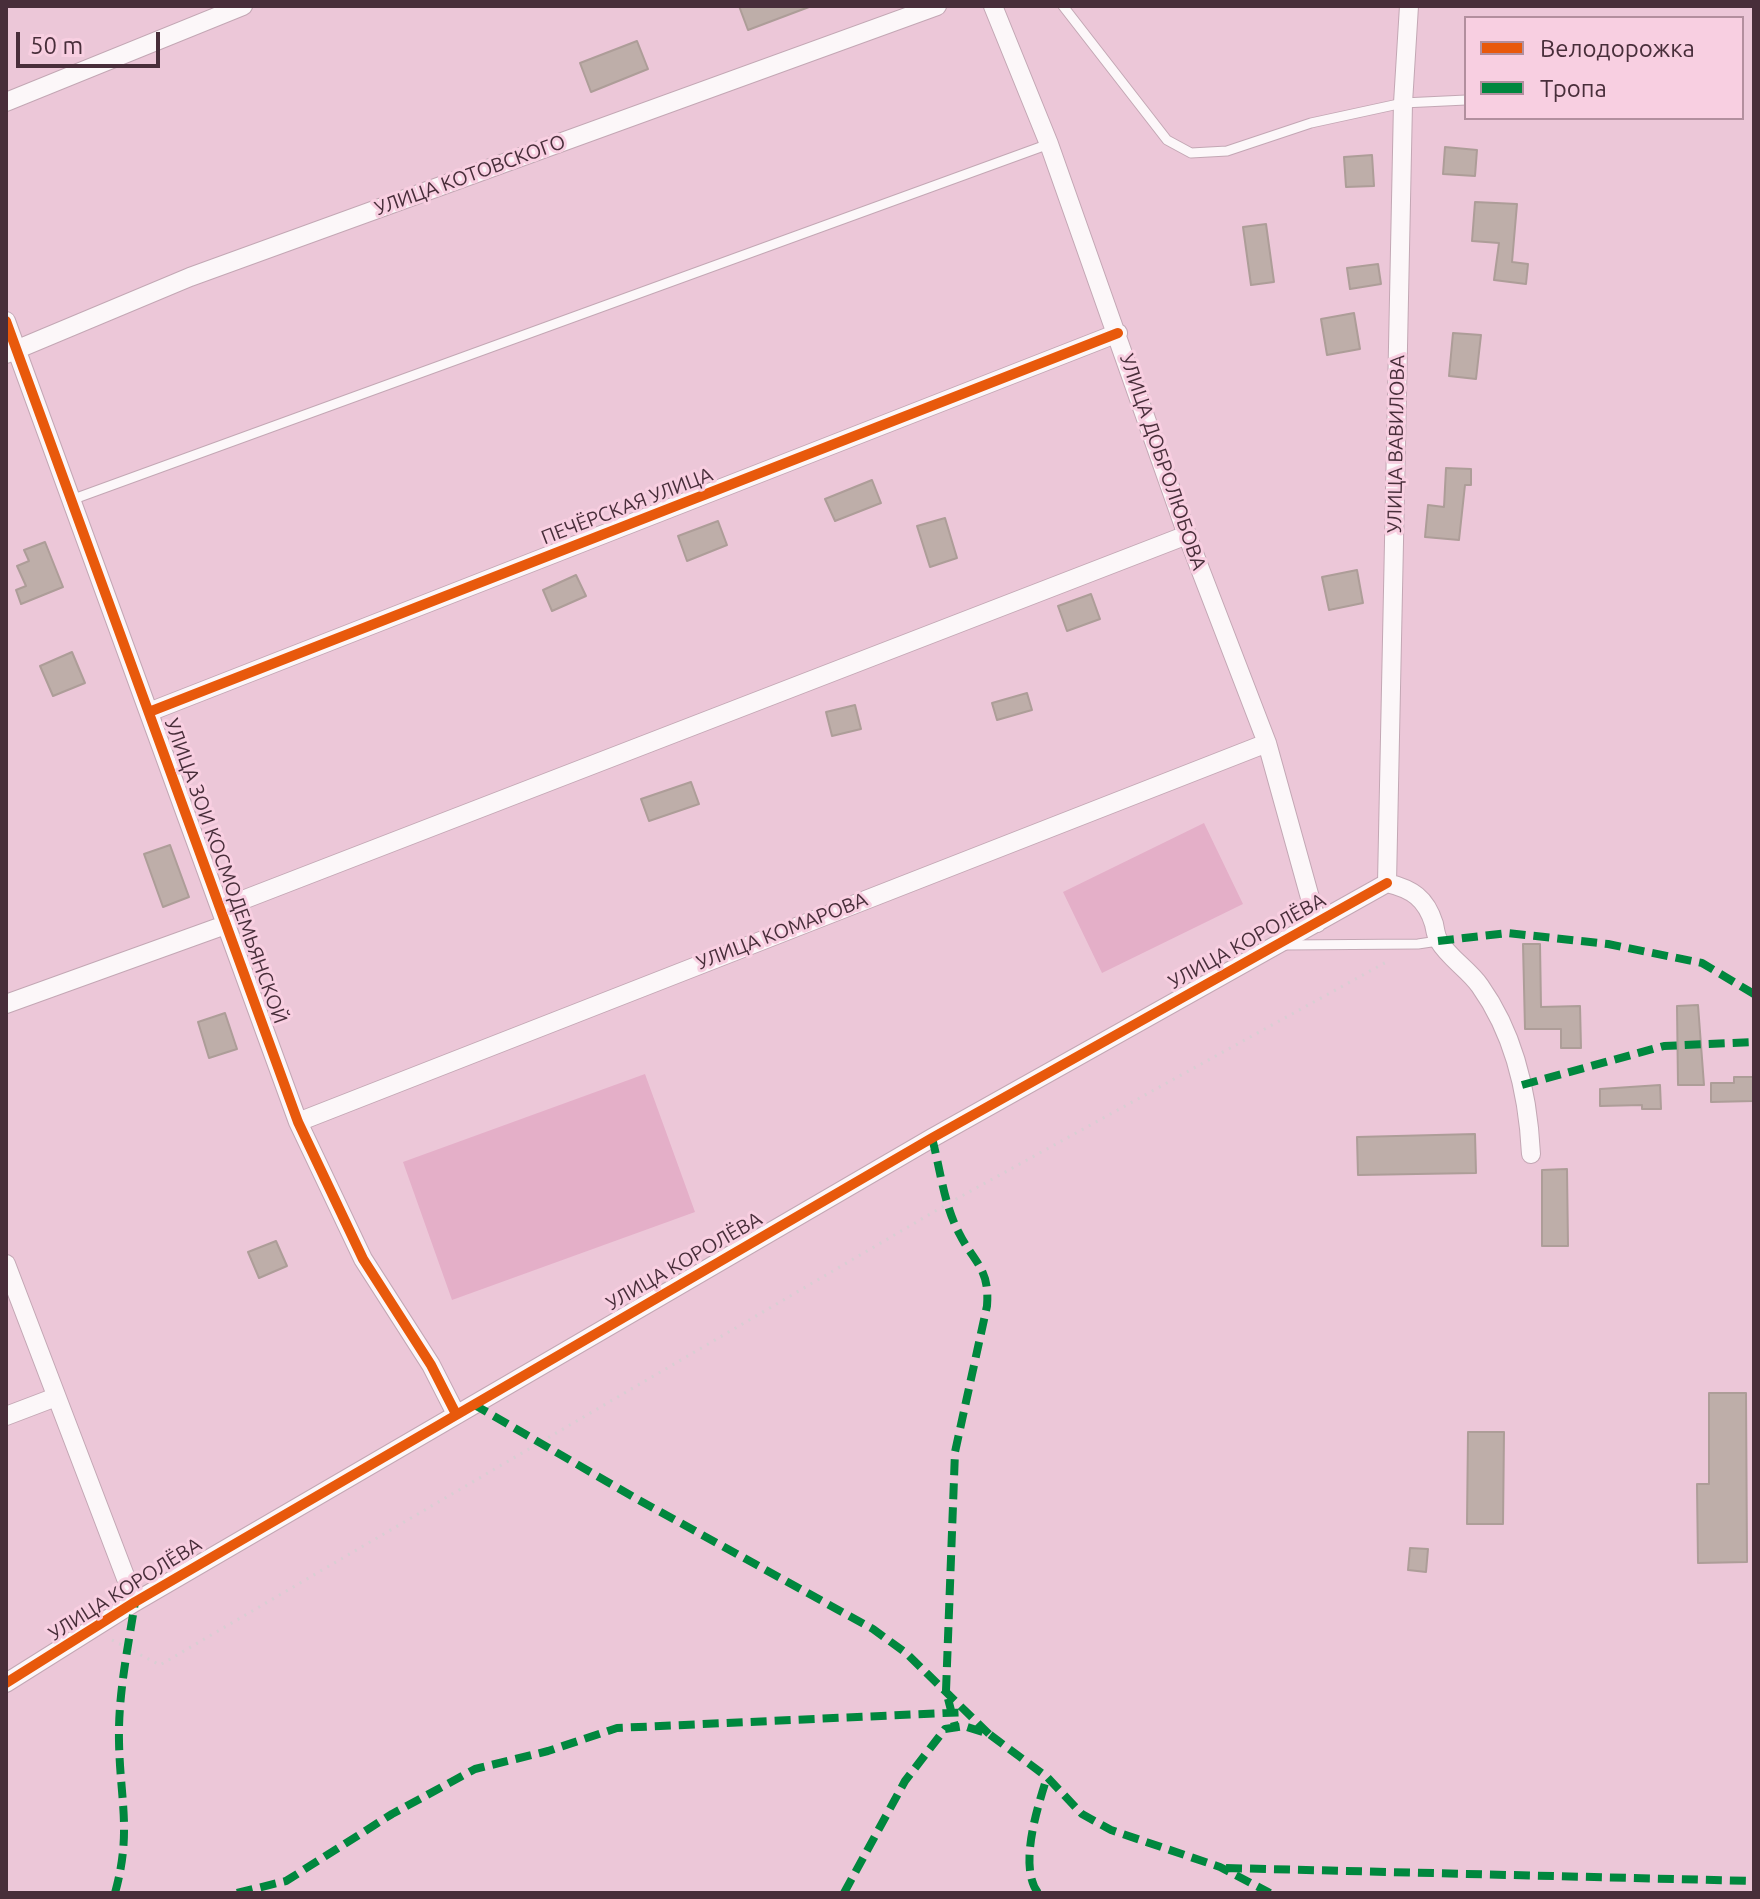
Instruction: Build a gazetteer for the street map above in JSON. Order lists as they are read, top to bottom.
{
  "streets": {
    "street": [
      "УЛИЦА КОТОВСКОГО",
      "УЛИЦА ВАВИЛОВА",
      "УЛИЦА ДОБРОЛЮБОВА",
      "ПЕЧЁРСКАЯ УЛИЦА",
      "УЛИЦА ЗОИ КОСМОДЕМЬЯНСКОЙ",
      "УЛИЦА КОМАРОВА",
      "УЛИЦА КОРОЛЁВА"
    ]
  },
  "crossings": [
    ["УЛИЦА КОТОВСКОГО", "УЛИЦА ЗОИ КОСМОДЕМЬЯНСКОЙ"],
    ["УЛИЦА ВАВИЛОВА", "УЛИЦА КОРОЛЁВА"],
    ["УЛИЦА ДОБРОЛЮБОВА", "ПЕЧЁРСКАЯ УЛИЦА"],
    ["УЛИЦА ДОБРОЛЮБОВА", "УЛИЦА КОМАРОВА"],
    ["УЛИЦА ДОБРОЛЮБОВА", "УЛИЦА КОРОЛЁВА"],
    ["ПЕЧЁРСКАЯ УЛИЦА", "УЛИЦА ЗОИ КОСМОДЕМЬЯНСКОЙ"],
    ["УЛИЦА ЗОИ КОСМОДЕМЬЯНСКОЙ", "УЛИЦА КОМАРОВА"],
    ["УЛИЦА ЗОИ КОСМОДЕМЬЯНСКОЙ", "УЛИЦА КОРОЛЁВА"]
  ],
  "legend": ["Велодорожка", "Тропа"],
  "scale_bar": "50 m"
}
